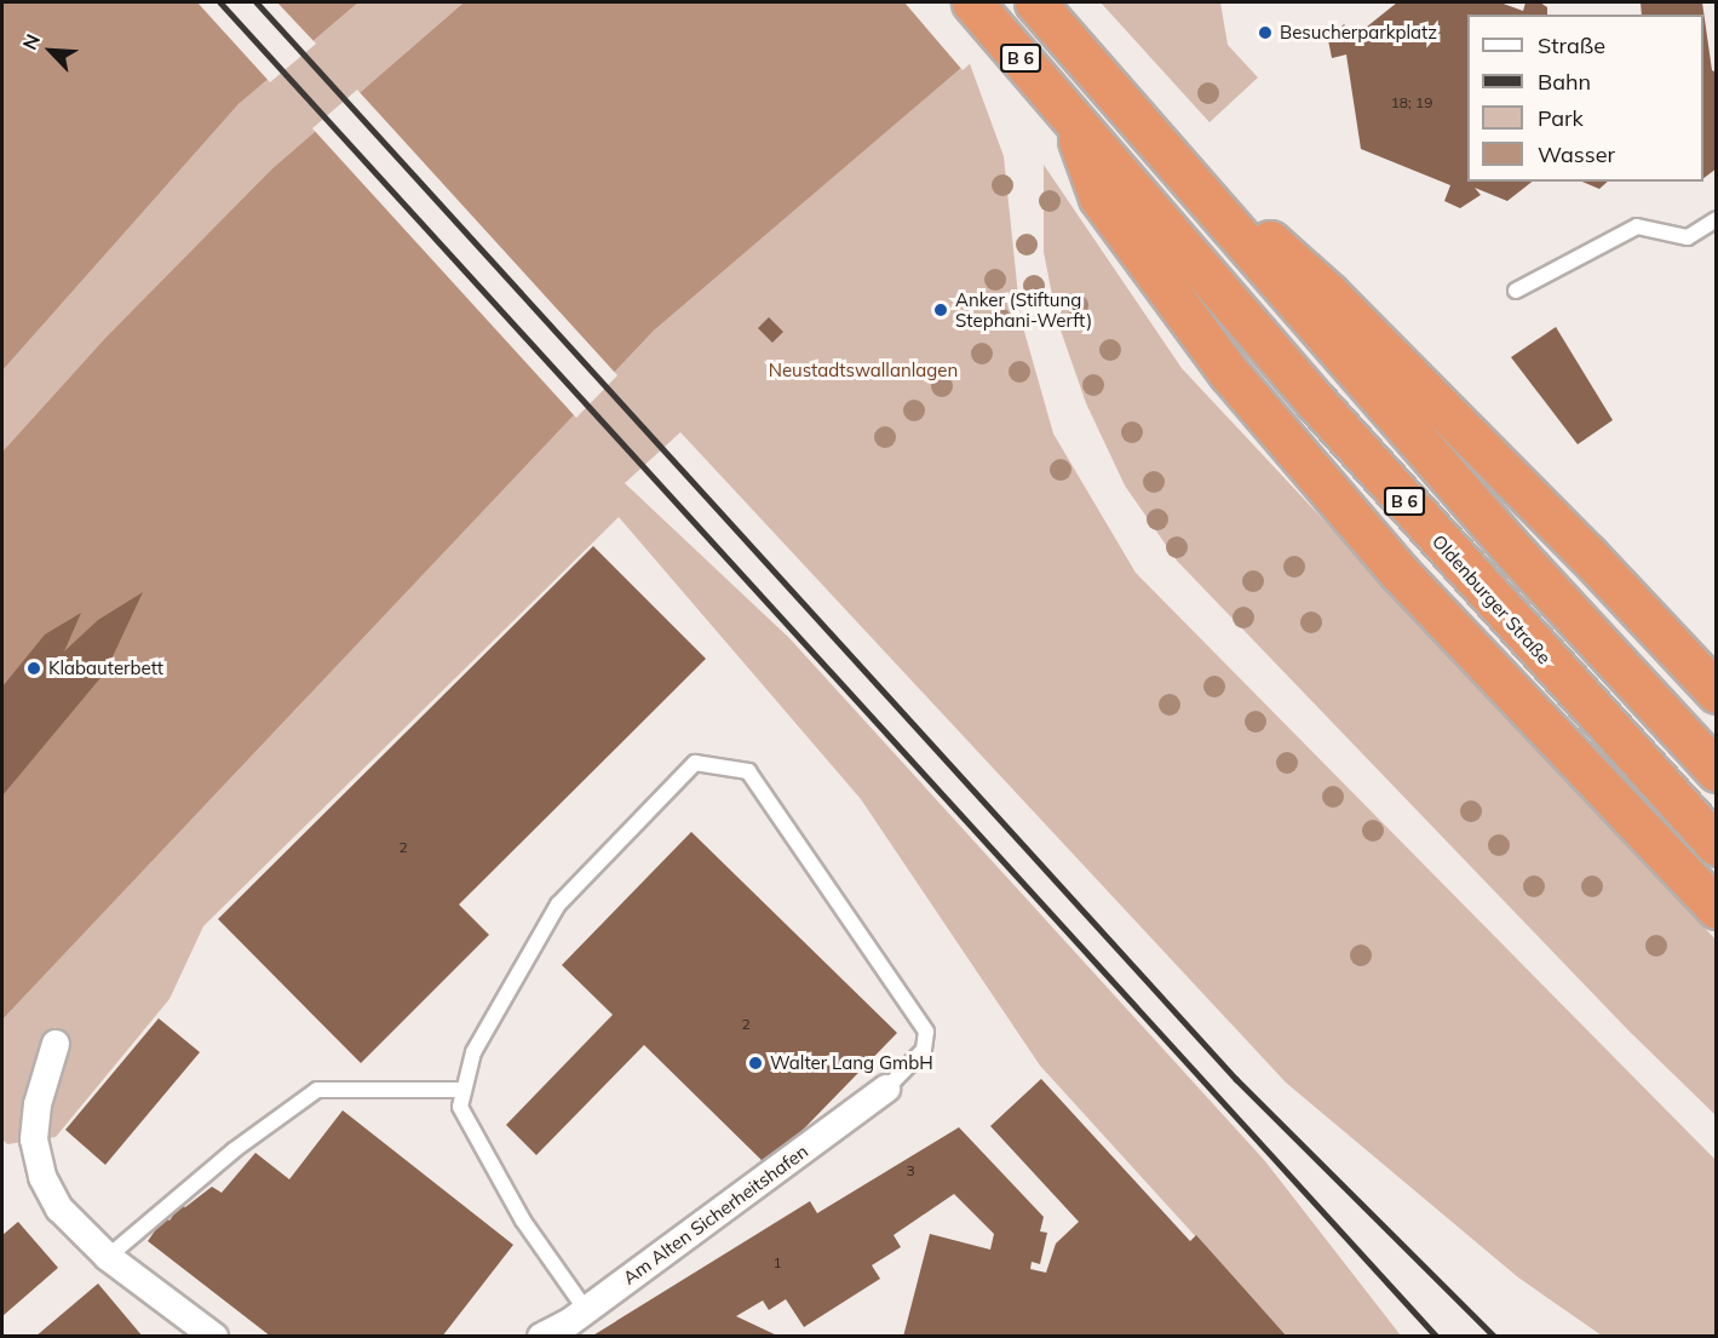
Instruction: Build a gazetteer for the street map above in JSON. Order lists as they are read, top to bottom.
{
  "streets": {
    "highway": ["B 6", "Oldenburger Straße"],
    "street": ["Am Alten Sicherheitshafen"]
  },
  "crossings": [
    ["B 6", "Oldenburger Straße"]
  ],
  "parks": ["Neustadtswallanlagen"],
  "places": [
    "Besucherparkplatz",
    "Anker (Stiftung Stephani-Werft)",
    "Klabauterbett",
    "Walter Lang GmbH"
  ],
  "house_numbers": [
    "18; 19",
    "2",
    "2",
    "3",
    "1"
  ],
  "legend": [
    "Straße",
    "Bahn",
    "Park",
    "Wasser"
  ],
  "north": "top left"
}
